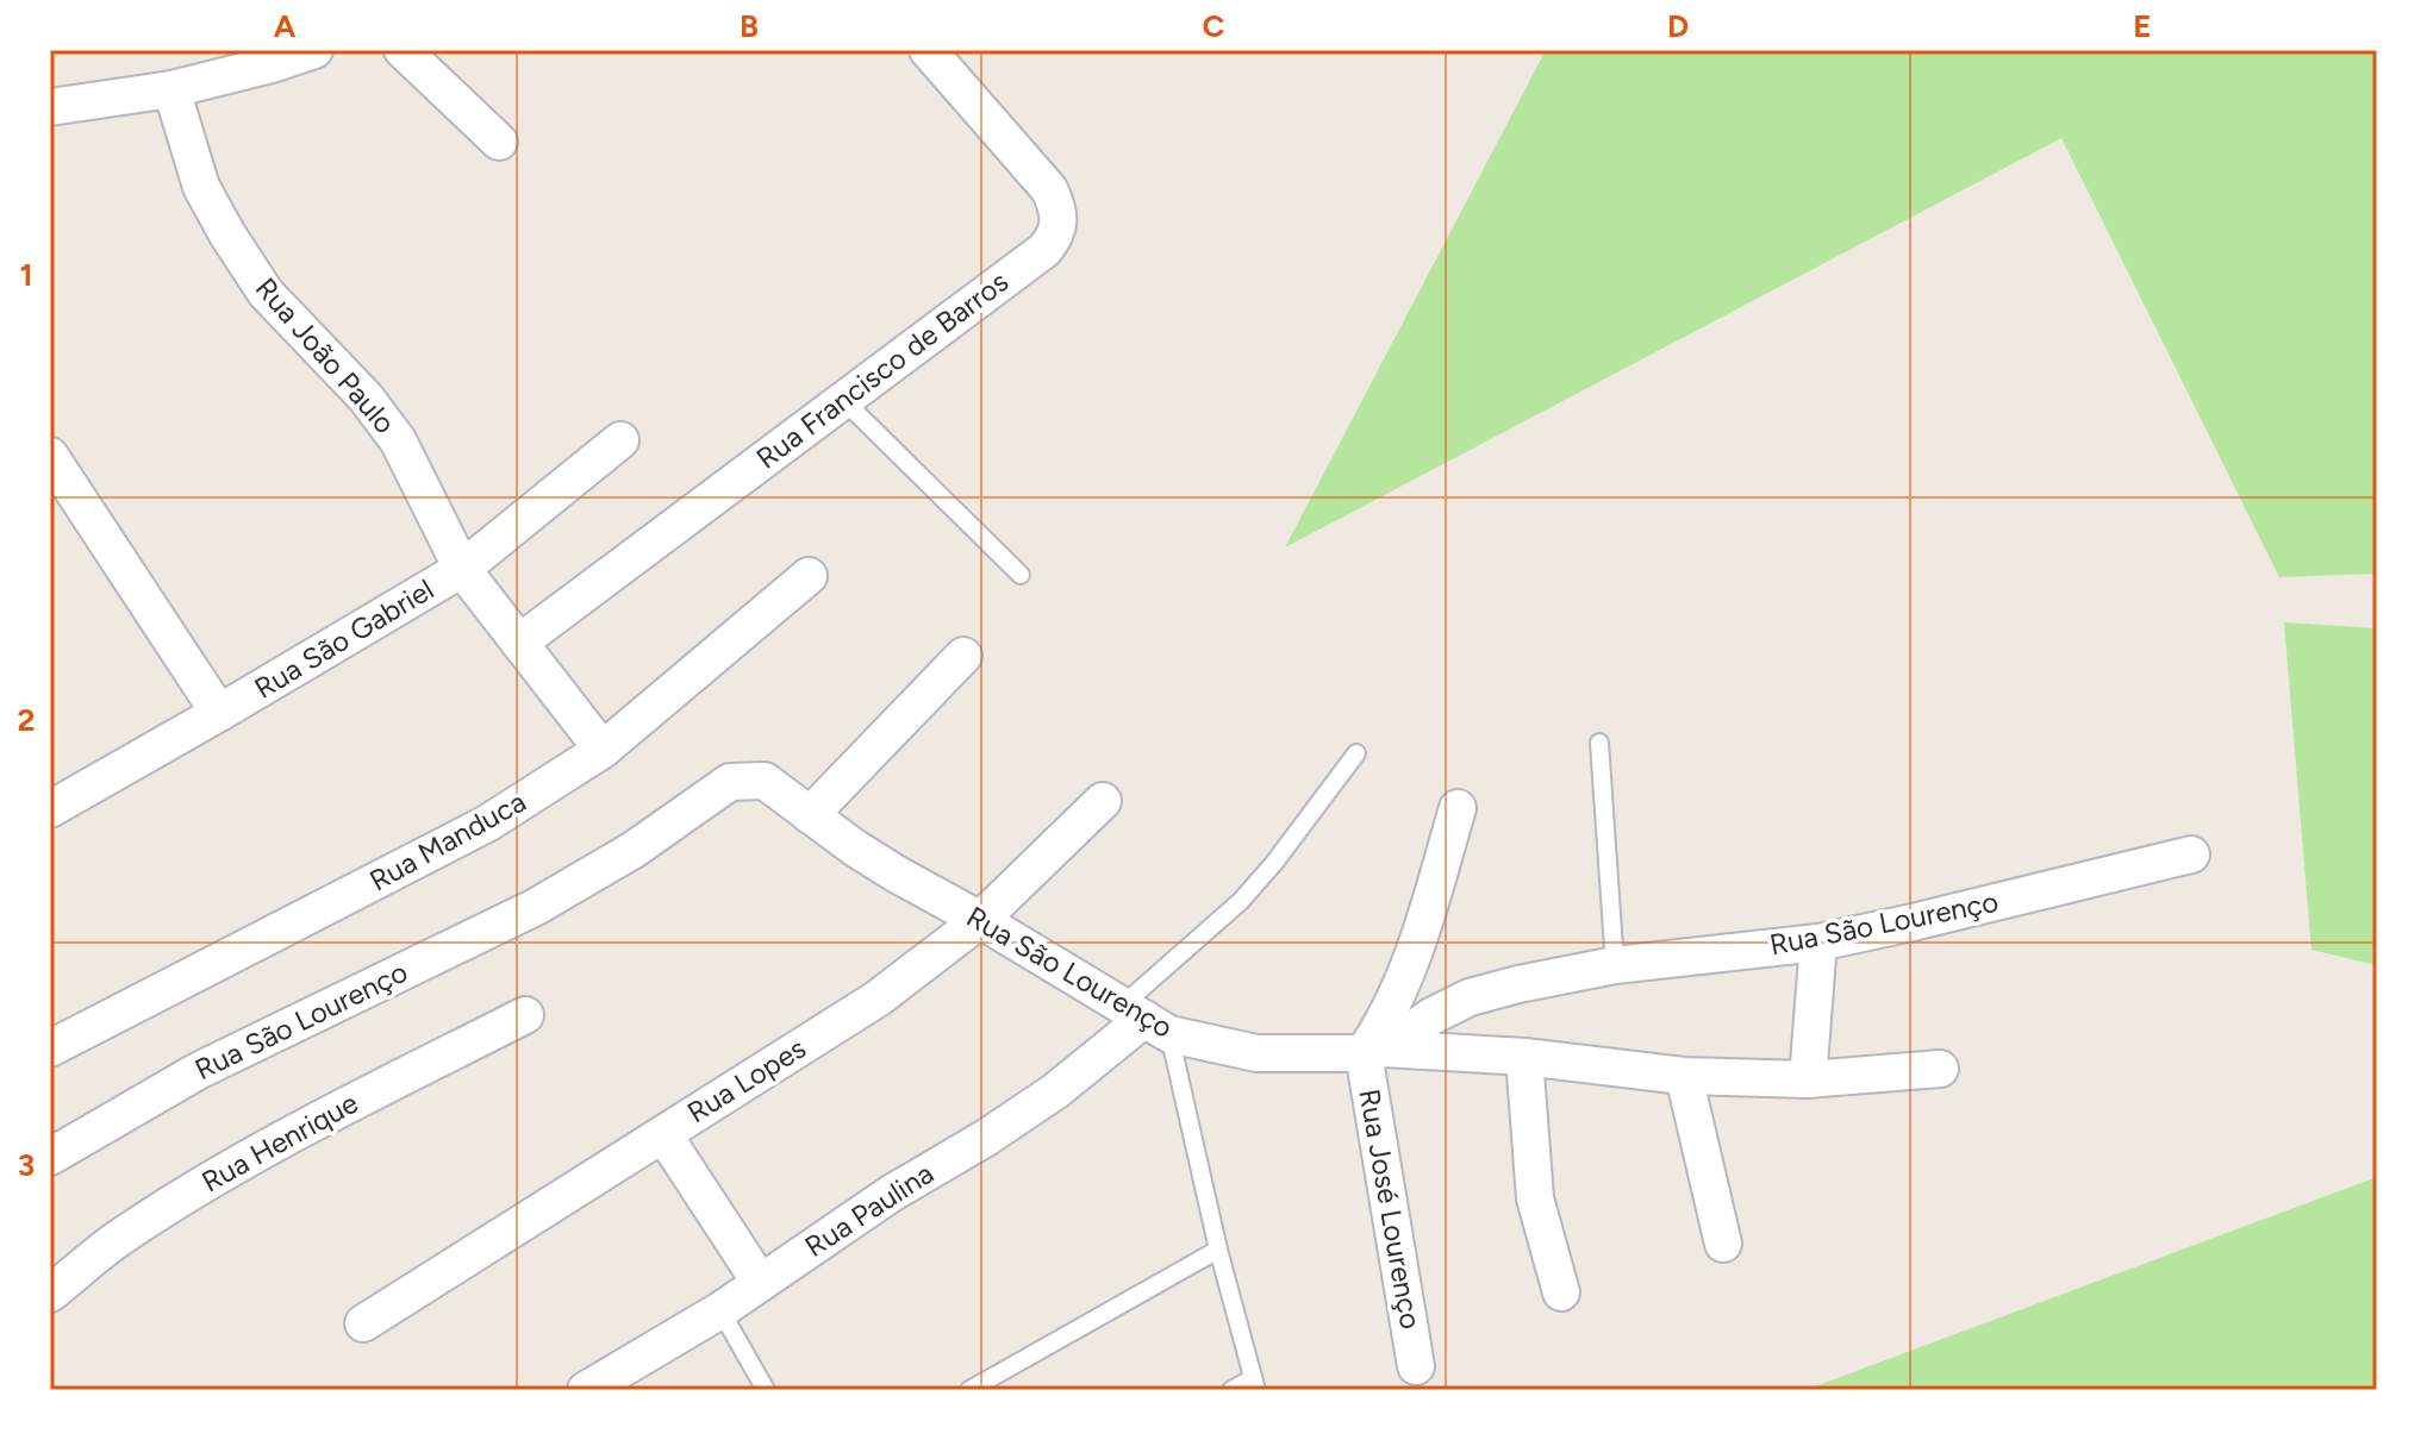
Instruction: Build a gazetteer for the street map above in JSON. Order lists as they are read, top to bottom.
{
  "streets": {
    "street": [
      "Rua João Paulo",
      "Rua Francisco de Barros",
      "Rua São Gabriel",
      "Rua Manduca",
      "Rua São Lourenço",
      "Rua Lopes",
      "Rua Henrique",
      "Rua José Lourenço",
      "Rua Paulina"
    ]
  },
  "crossings": [
    ["Rua João Paulo", "Rua Francisco de Barros"],
    ["Rua João Paulo", "Rua São Gabriel"],
    ["Rua João Paulo", "Rua Manduca"],
    ["Rua São Lourenço", "Rua Lopes"],
    ["Rua São Lourenço", "Rua José Lourenço"],
    ["Rua São Lourenço", "Rua Paulina"]
  ],
  "grid": {
    "columns": [
      "A",
      "B",
      "C",
      "D",
      "E"
    ],
    "rows": ["1", "2", "3"]
  }
}
